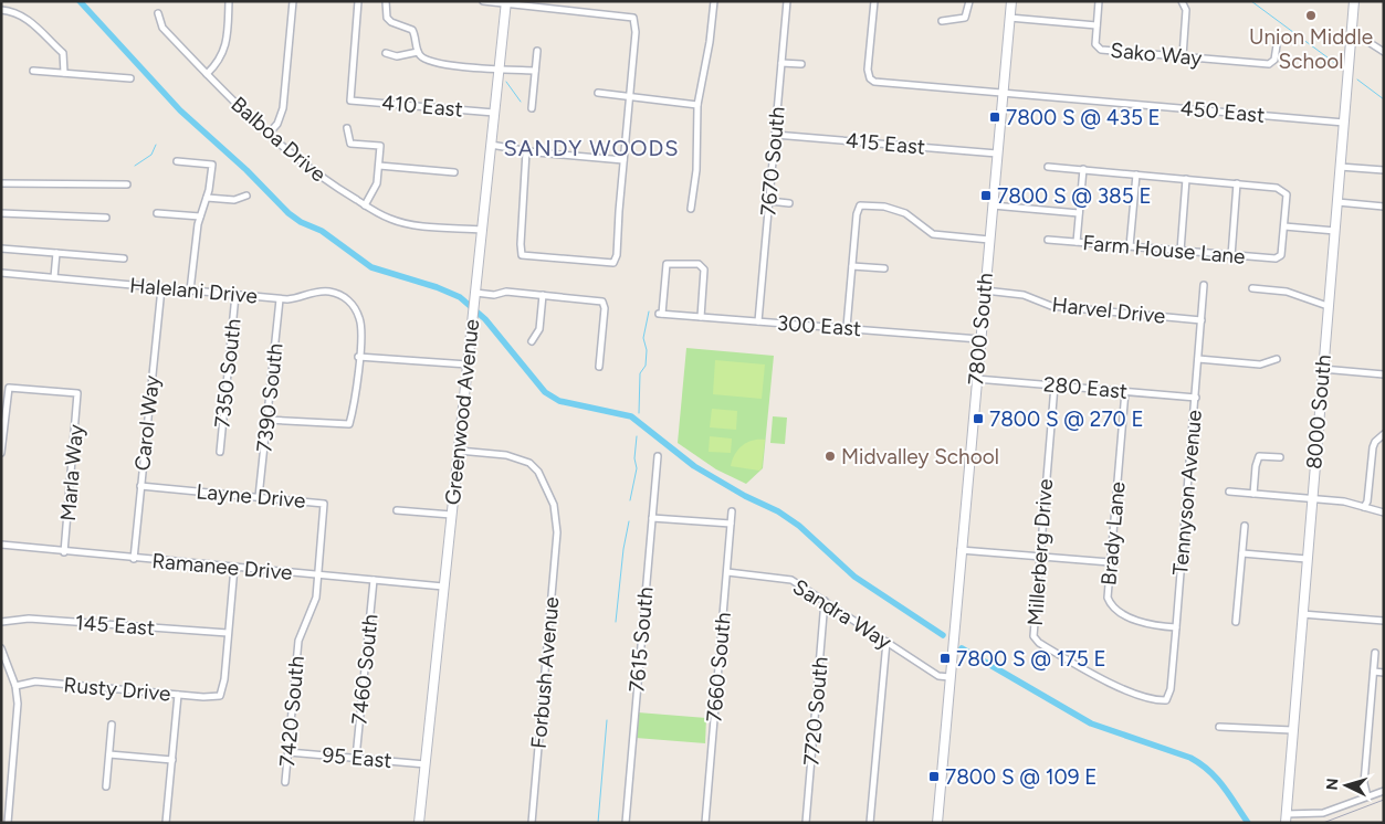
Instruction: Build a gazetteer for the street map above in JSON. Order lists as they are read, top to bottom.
{
  "streets": {
    "street": [
      "Sako Way",
      "410 East",
      "450 East",
      "Balboa Drive",
      "415 East",
      "7670 South",
      "Farm House Lane",
      "Halelani Drive",
      "Harvel Drive",
      "300 East",
      "7800 South",
      "7350 South",
      "280 East",
      "7390 South",
      "Greenwood Avenue",
      "8000 South",
      "Carol Way",
      "Marla Way",
      "Tennyson Avenue",
      "Layne Drive",
      "Brady Lane",
      "Millerberg Drive",
      "Ramanee Drive",
      "Sandra Way",
      "145 East",
      "7615 South",
      "7660 South",
      "7460 South",
      "Forbush Avenue",
      "Rusty Drive",
      "7420 South",
      "7720 South",
      "95 East"
    ]
  },
  "crossings": [
    ["Sako Way", "7800 South"],
    ["410 East", "Greenwood Avenue"],
    ["450 East", "7800 South"],
    ["450 East", "8000 South"],
    ["Balboa Drive", "Greenwood Avenue"],
    ["415 East", "7670 South"],
    ["415 East", "7800 South"],
    ["7670 South", "300 East"],
    ["Halelani Drive", "7350 South"],
    ["Halelani Drive", "7390 South"],
    ["Halelani Drive", "Carol Way"],
    ["Harvel Drive", "7800 South"],
    ["Harvel Drive", "Tennyson Avenue"],
    ["300 East", "7800 South"],
    ["7800 South", "280 East"],
    ["7800 South", "Sandra Way"],
    ["280 East", "Tennyson Avenue"],
    ["280 East", "Brady Lane"],
    ["280 East", "Millerberg Drive"],
    ["7390 South", "Layne Drive"],
    ["Greenwood Avenue", "Ramanee Drive"],
    ["Greenwood Avenue", "Forbush Avenue"],
    ["Greenwood Avenue", "95 East"],
    ["Carol Way", "Layne Drive"],
    ["Carol Way", "Ramanee Drive"],
    ["Marla Way", "Ramanee Drive"],
    ["Tennyson Avenue", "Brady Lane"],
    ["Tennyson Avenue", "Millerberg Drive"],
    ["Layne Drive", "Ramanee Drive"],
    ["Layne Drive", "7420 South"],
    ["Ramanee Drive", "7460 South"],
    ["Ramanee Drive", "7420 South"],
    ["Sandra Way", "7660 South"],
    ["Sandra Way", "7720 South"],
    ["145 East", "Rusty Drive"],
    ["7460 South", "95 East"],
    ["7420 South", "95 East"]
  ],
  "districts": ["SANDY WOODS"],
  "places": {
    "other": ["Union Middle School", "Midvalley School"],
    "transit": [
      "7800 S @ 435 E",
      "7800 S @ 385 E",
      "7800 S @ 270 E",
      "7800 S @ 175 E",
      "7800 S @ 109 E"
    ]
  },
  "north": "left"
}
